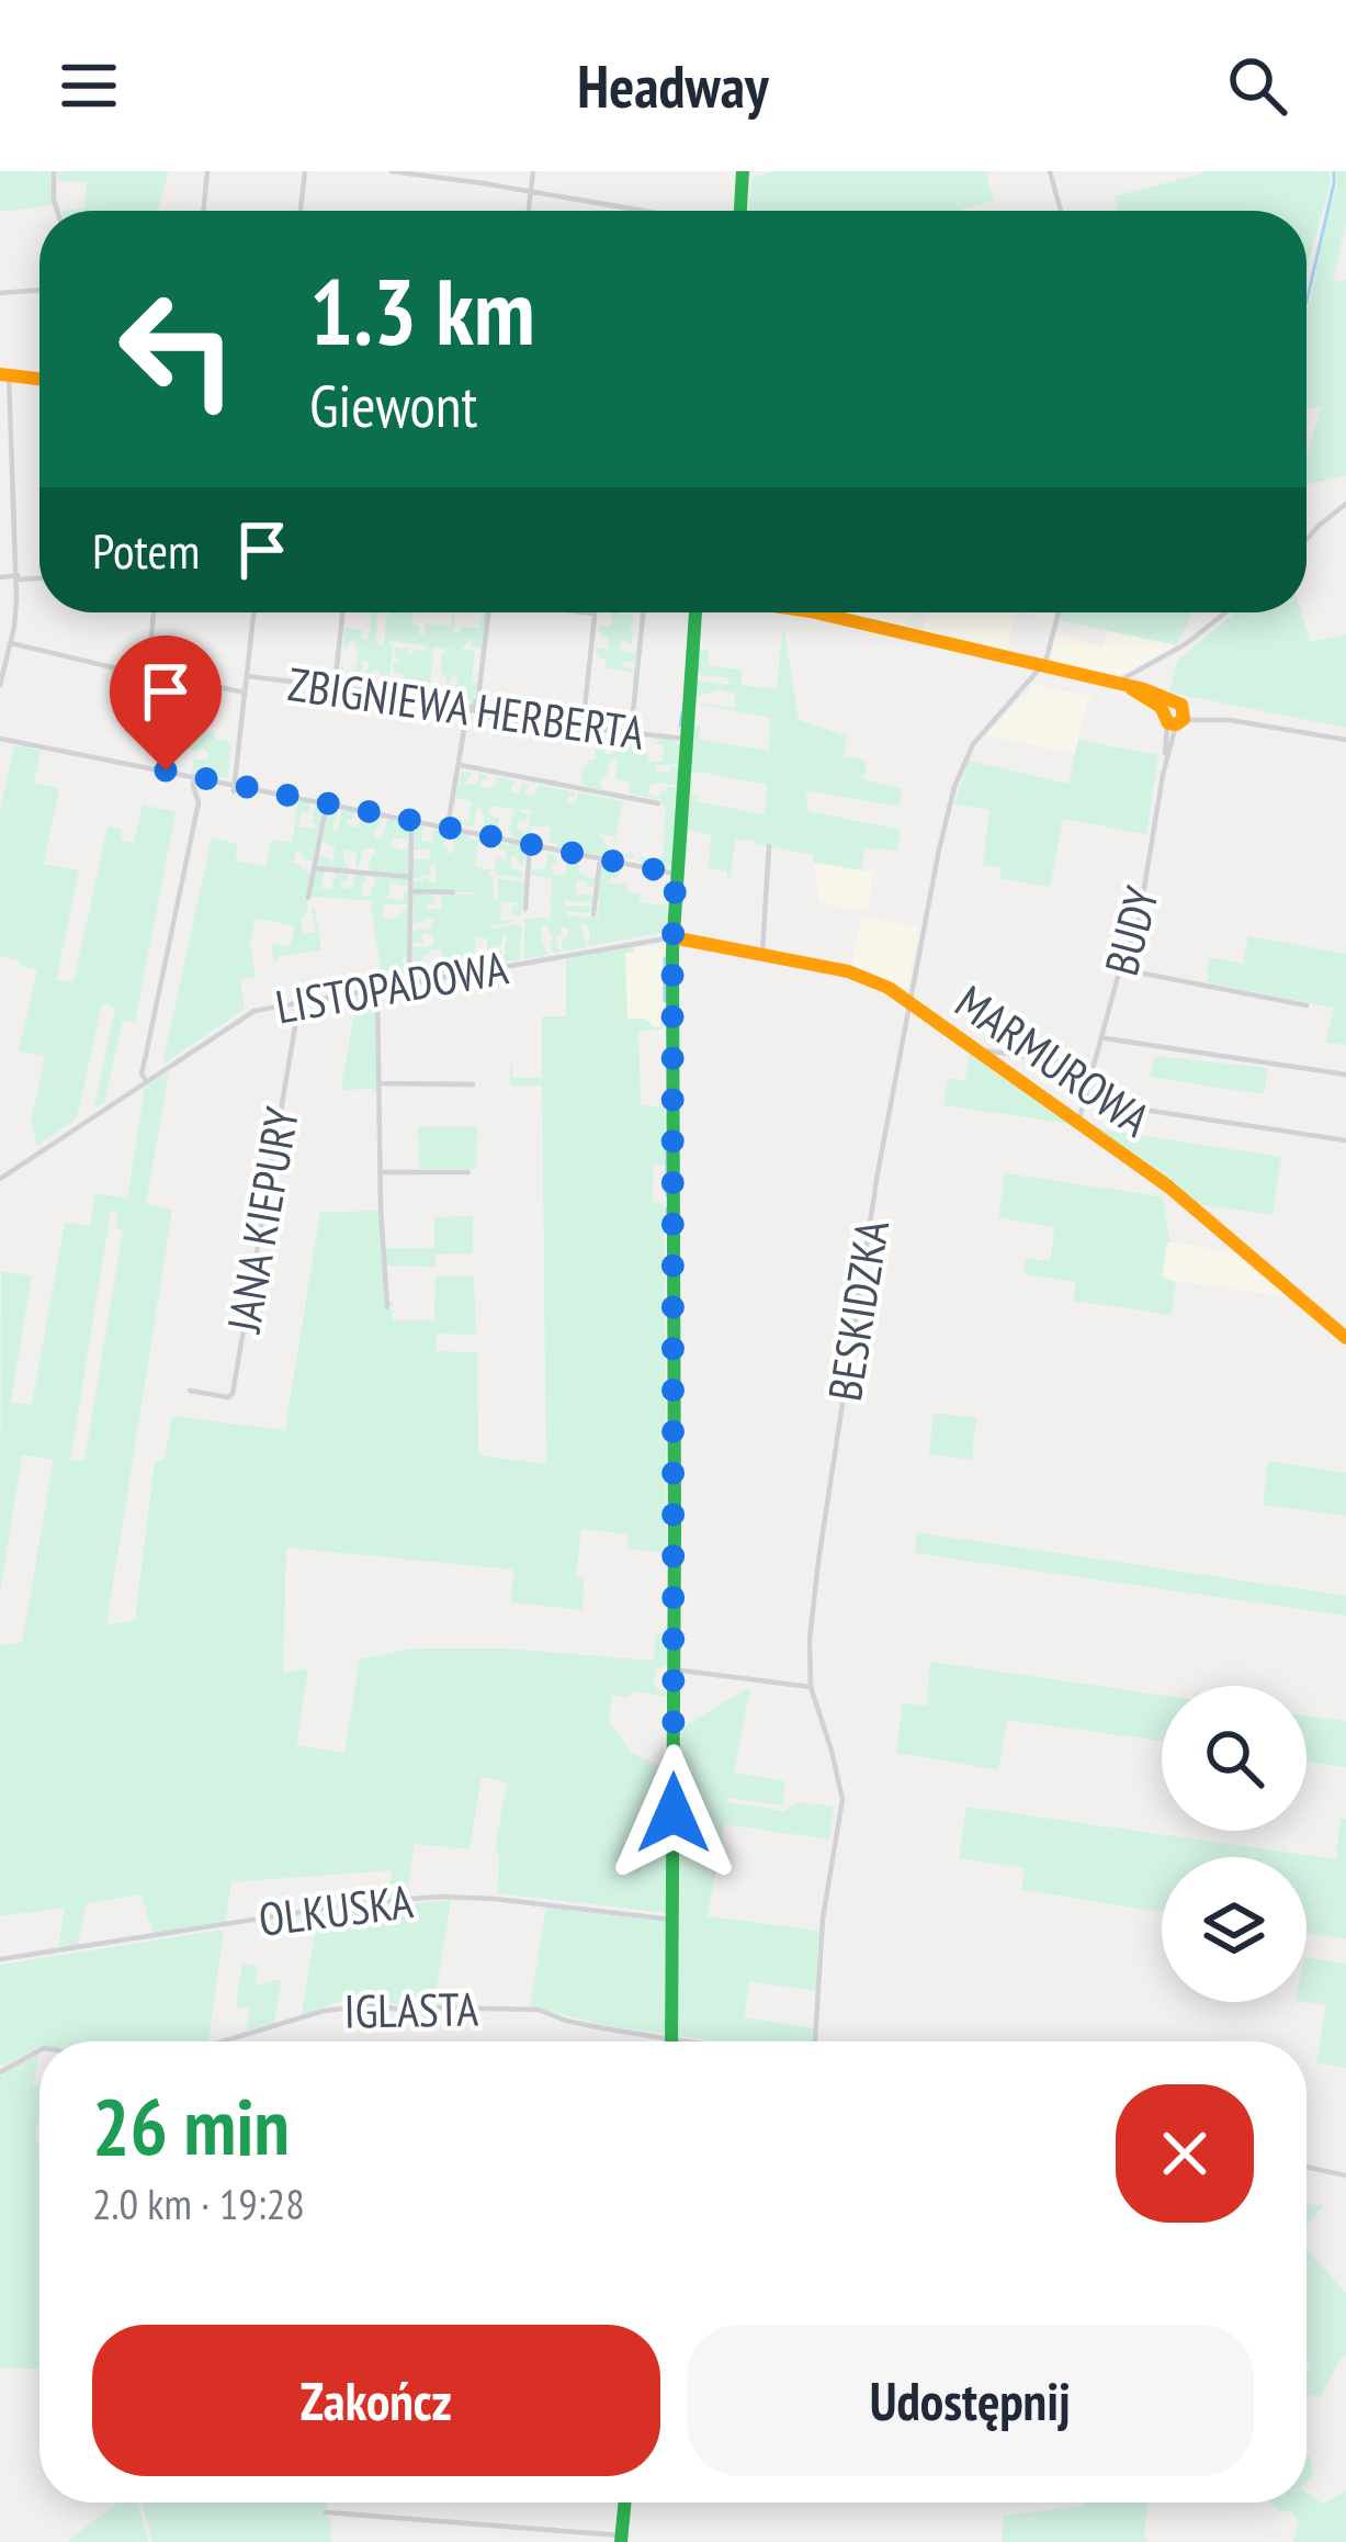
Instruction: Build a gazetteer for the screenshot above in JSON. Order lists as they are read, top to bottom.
{
  "streets": {
    "main road": ["MARMUROWA"],
    "street": [
      "ZBIGNIEWA HERBERTA",
      "BUDY",
      "LISTOPADOWA",
      "JANA KIEPURY",
      "BESKIDZKA",
      "OLKUSKA",
      "IGLASTA"
    ]
  },
  "crossings": [
    ["BUDY", "MARMUROWA"],
    ["LISTOPADOWA", "MARMUROWA"],
    ["LISTOPADOWA", "JANA KIEPURY"],
    ["MARMUROWA", "BESKIDZKA"]
  ],
  "page": {
    "header": "Headway",
    "turn": ["1.3 km", "Giewont"],
    "then": "Potem",
    "heading": ["26 min", "2.0 km · 19:28"],
    "buttons": ["Zakończ", "Udostępnij"]
  }
}
